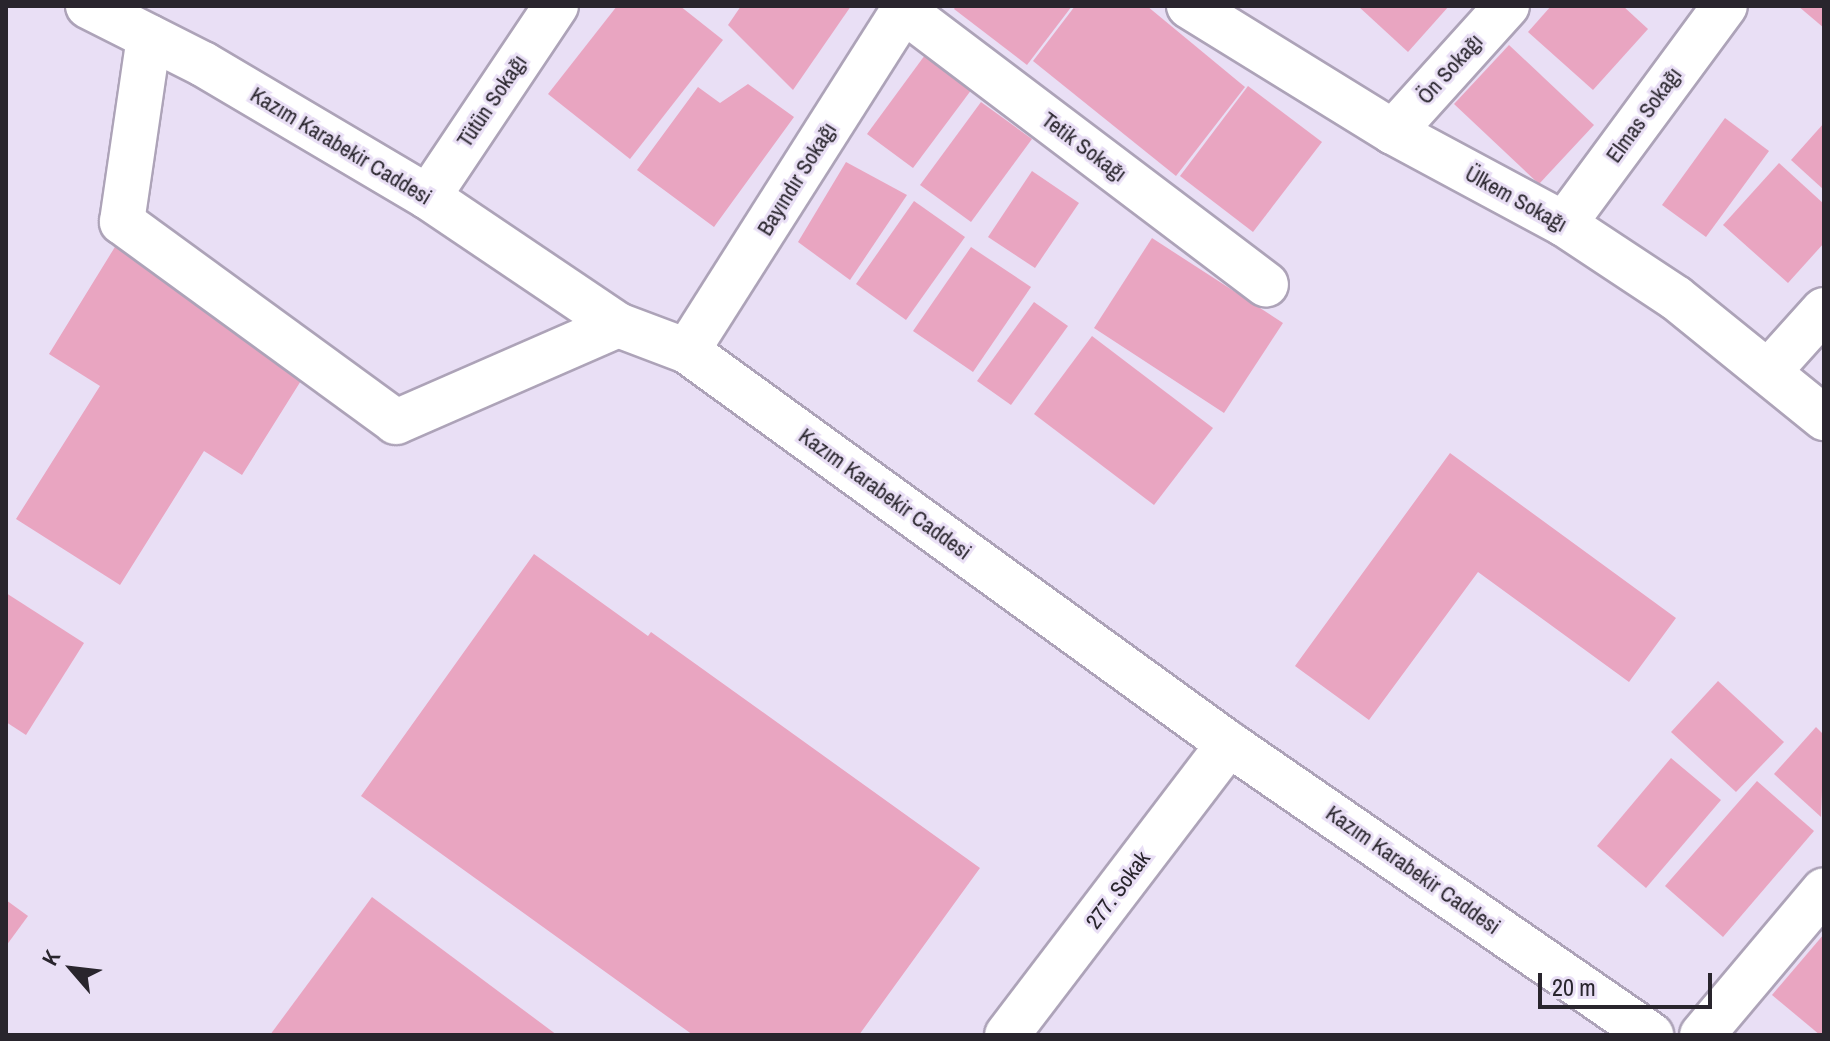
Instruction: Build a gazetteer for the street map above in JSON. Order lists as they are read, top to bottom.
{
  "streets": {
    "street": [
      "Ön Sokağı",
      "Tütün Sokağı",
      "Elmas Sokağı",
      "Kazım Karabekir Caddesi",
      "Tetik Sokağı",
      "Bayındır Sokağı",
      "Ülkem Sokağı",
      "277. Sokak"
    ]
  },
  "crossings": [
    ["Ön Sokağı", "Ülkem Sokağı"],
    ["Tütün Sokağı", "Kazım Karabekir Caddesi"],
    ["Elmas Sokağı", "Ülkem Sokağı"],
    ["Kazım Karabekir Caddesi", "Bayındır Sokağı"],
    ["Kazım Karabekir Caddesi", "277. Sokak"],
    ["Tetik Sokağı", "Bayındır Sokağı"]
  ],
  "scale_bar": "20 m",
  "north": "top left"
}
